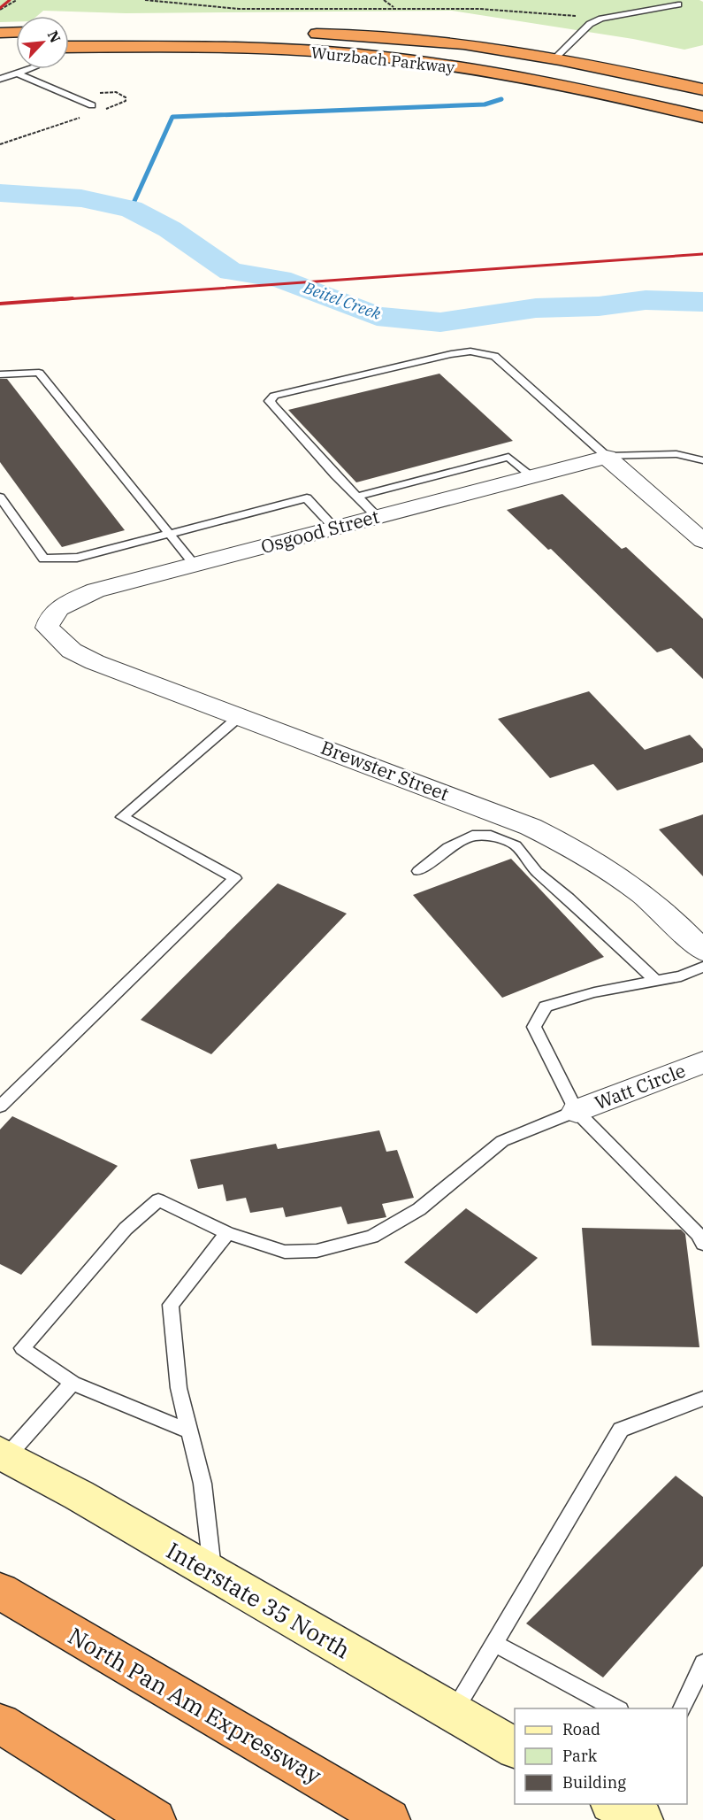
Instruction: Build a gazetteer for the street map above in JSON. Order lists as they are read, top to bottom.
{
  "streets": {
    "highway": ["Wurzbach Parkway", "North Pan Am Expressway"],
    "main road": ["Interstate 35 North"],
    "street": ["Osgood Street", "Brewster Street", "Watt Circle"]
  },
  "crossings": [
    ["Osgood Street", "Brewster Street"]
  ],
  "water": ["Beitel Creek"],
  "legend": ["Road", "Park", "Building"],
  "north": "top right"
}
